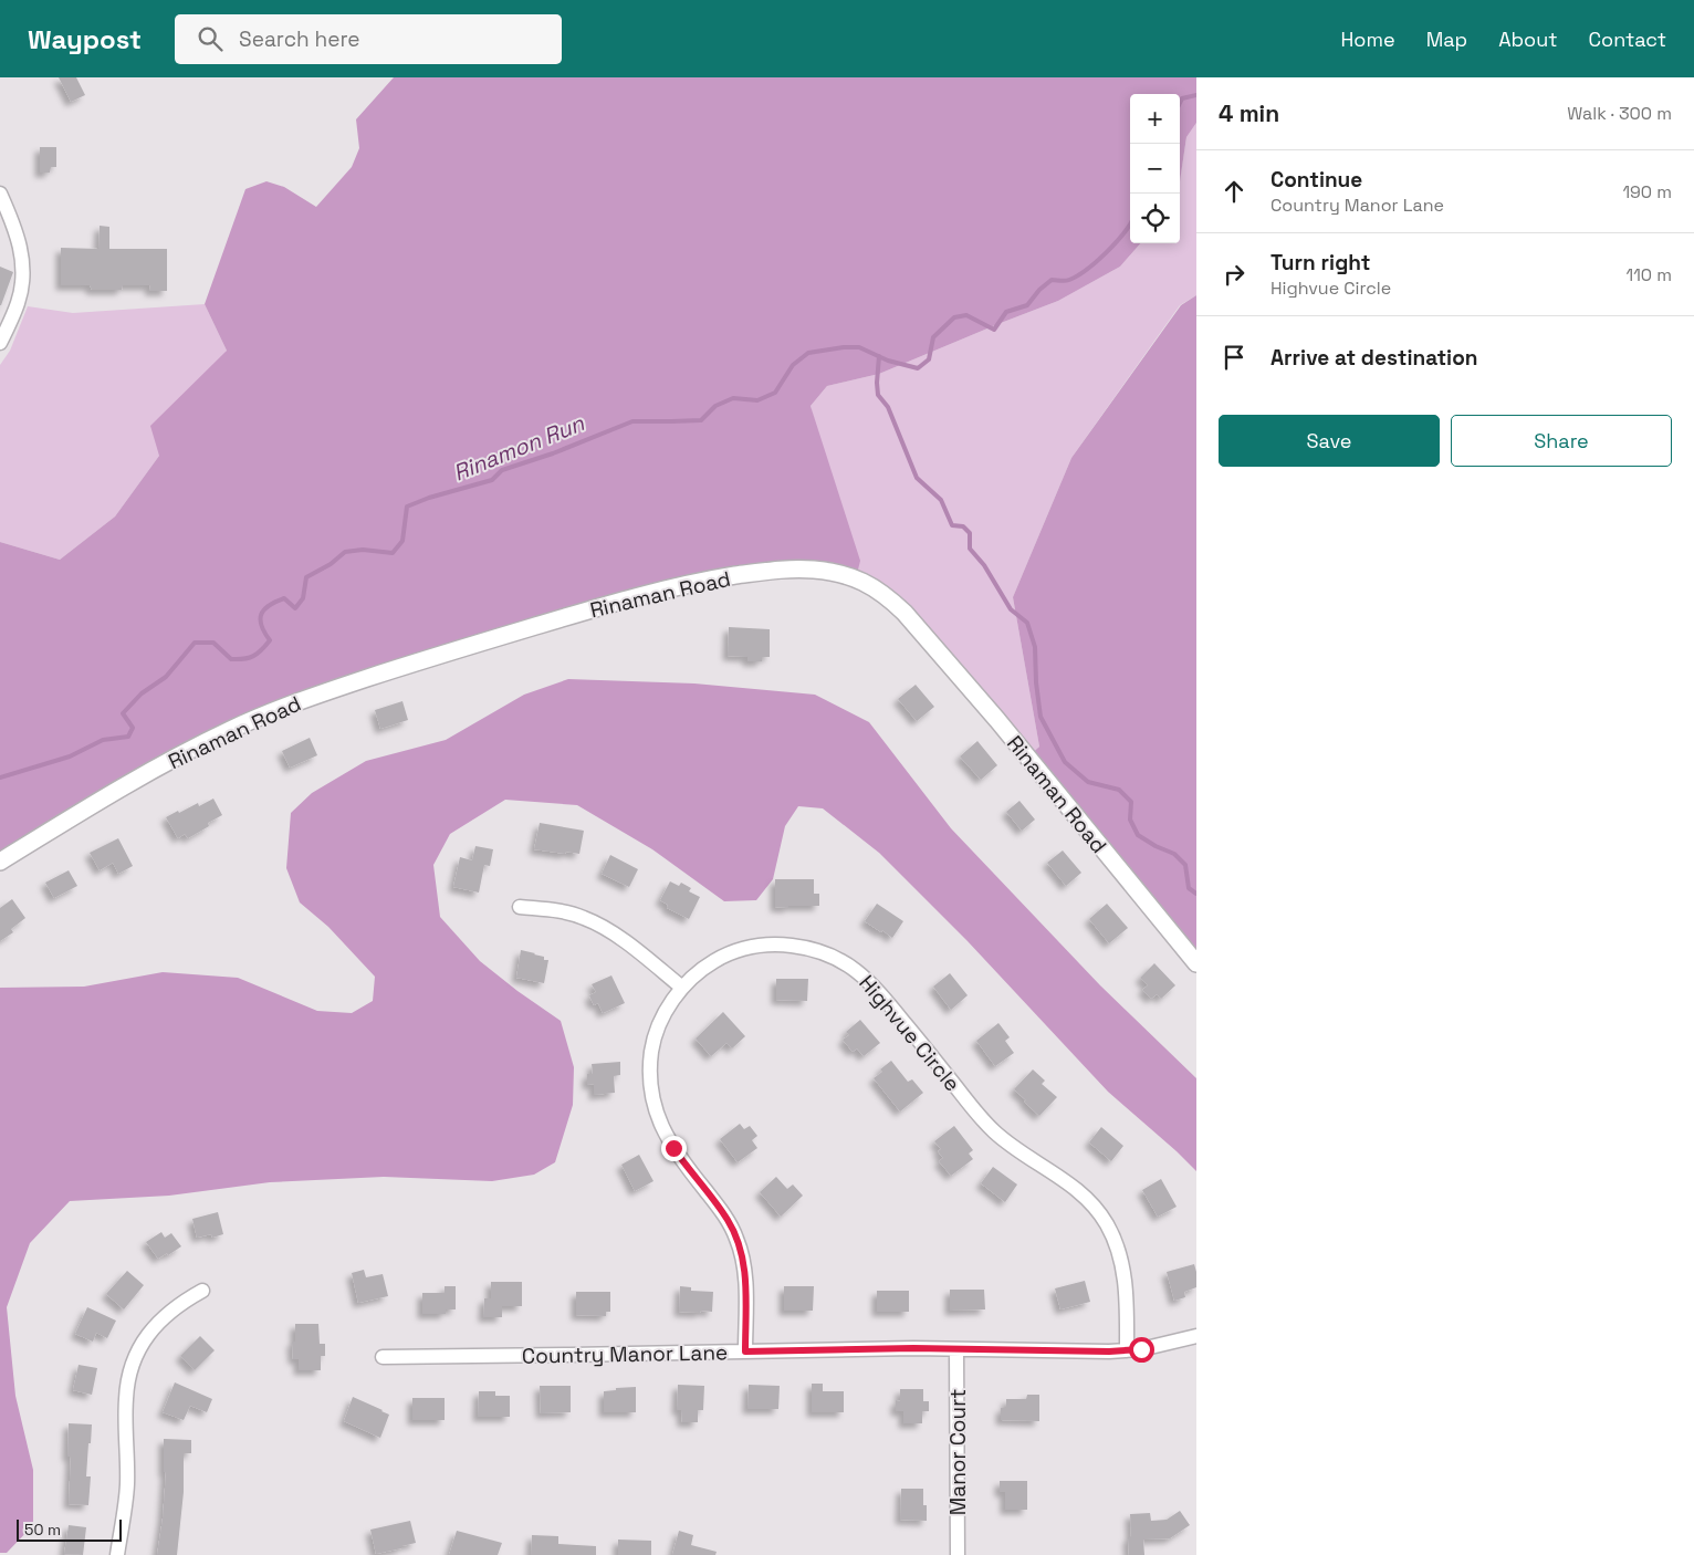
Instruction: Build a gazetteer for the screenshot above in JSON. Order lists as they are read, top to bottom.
{
  "streets": {
    "street": [
      "Rinaman Road",
      "Highvue Circle",
      "Country Manor Lane",
      "Manor Court"
    ]
  },
  "crossings": [
    ["Highvue Circle", "Country Manor Lane"],
    ["Country Manor Lane", "Manor Court"]
  ],
  "water": ["Rinamon Run"],
  "scale_bar": "50 m",
  "page": {
    "header": "Waypost",
    "search": "Search here",
    "nav": [
      "Home",
      "Map",
      "About",
      "Contact"
    ],
    "heading": ["4 min", "Walk · 300 m"],
    "map_buttons": ["+", "−"],
    "list": [
      ["Continue", "Country Manor Lane", "190 m"],
      ["Turn right", "Highvue Circle", "110 m"],
      "Arrive at destination"
    ],
    "buttons": ["Save", "Share"],
    "scale": "50 m"
  }
}
